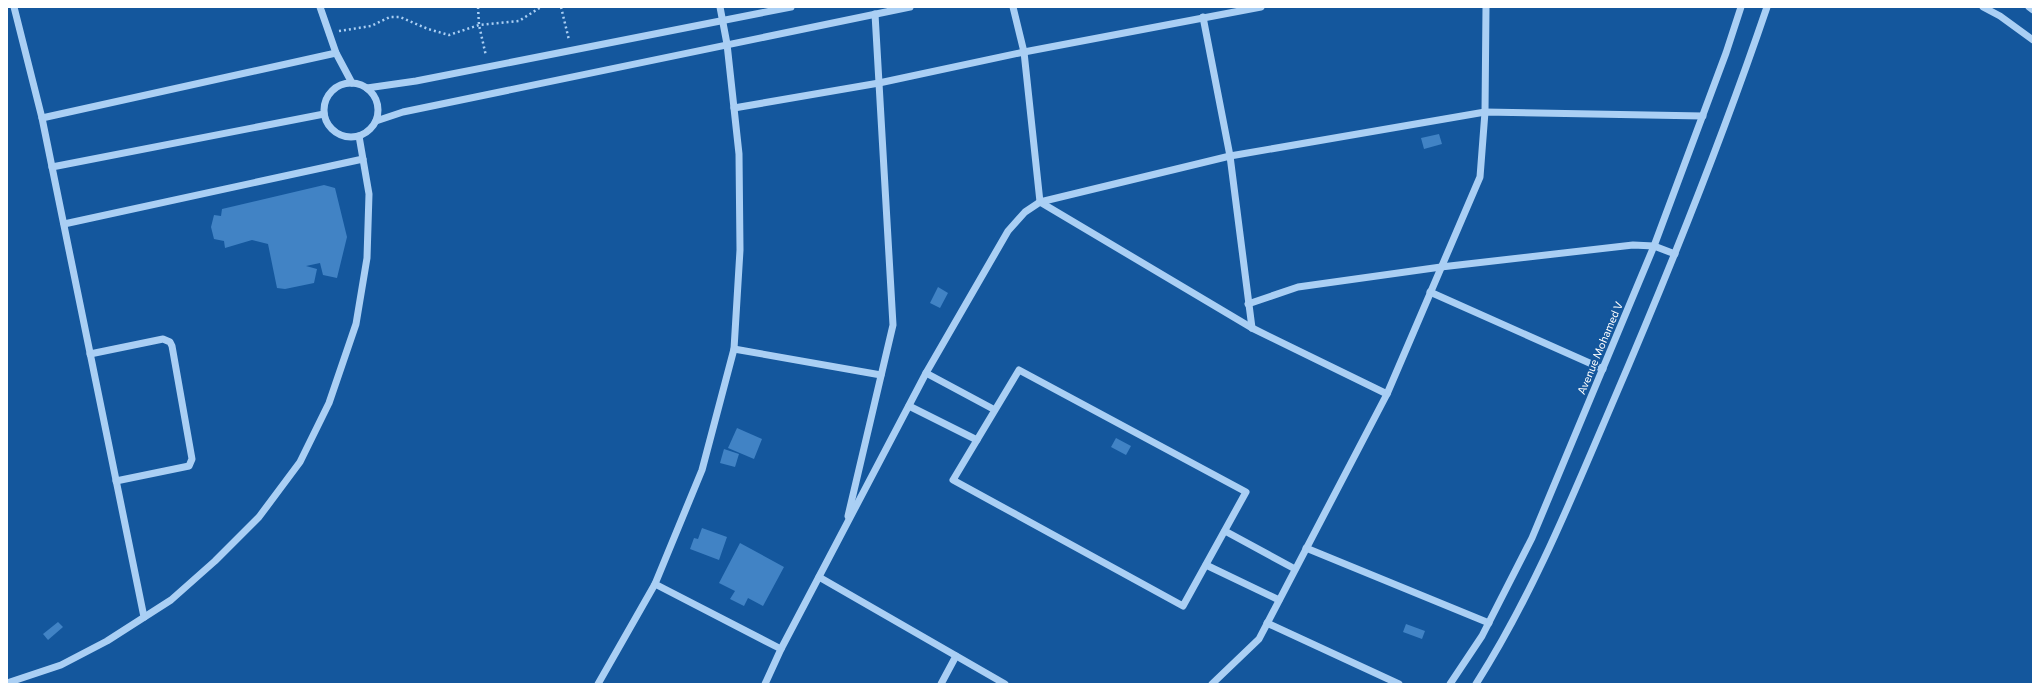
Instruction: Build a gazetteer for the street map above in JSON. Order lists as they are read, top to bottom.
{
  "streets": {
    "street": ["Avenue Mohamed V"]
  }
}
